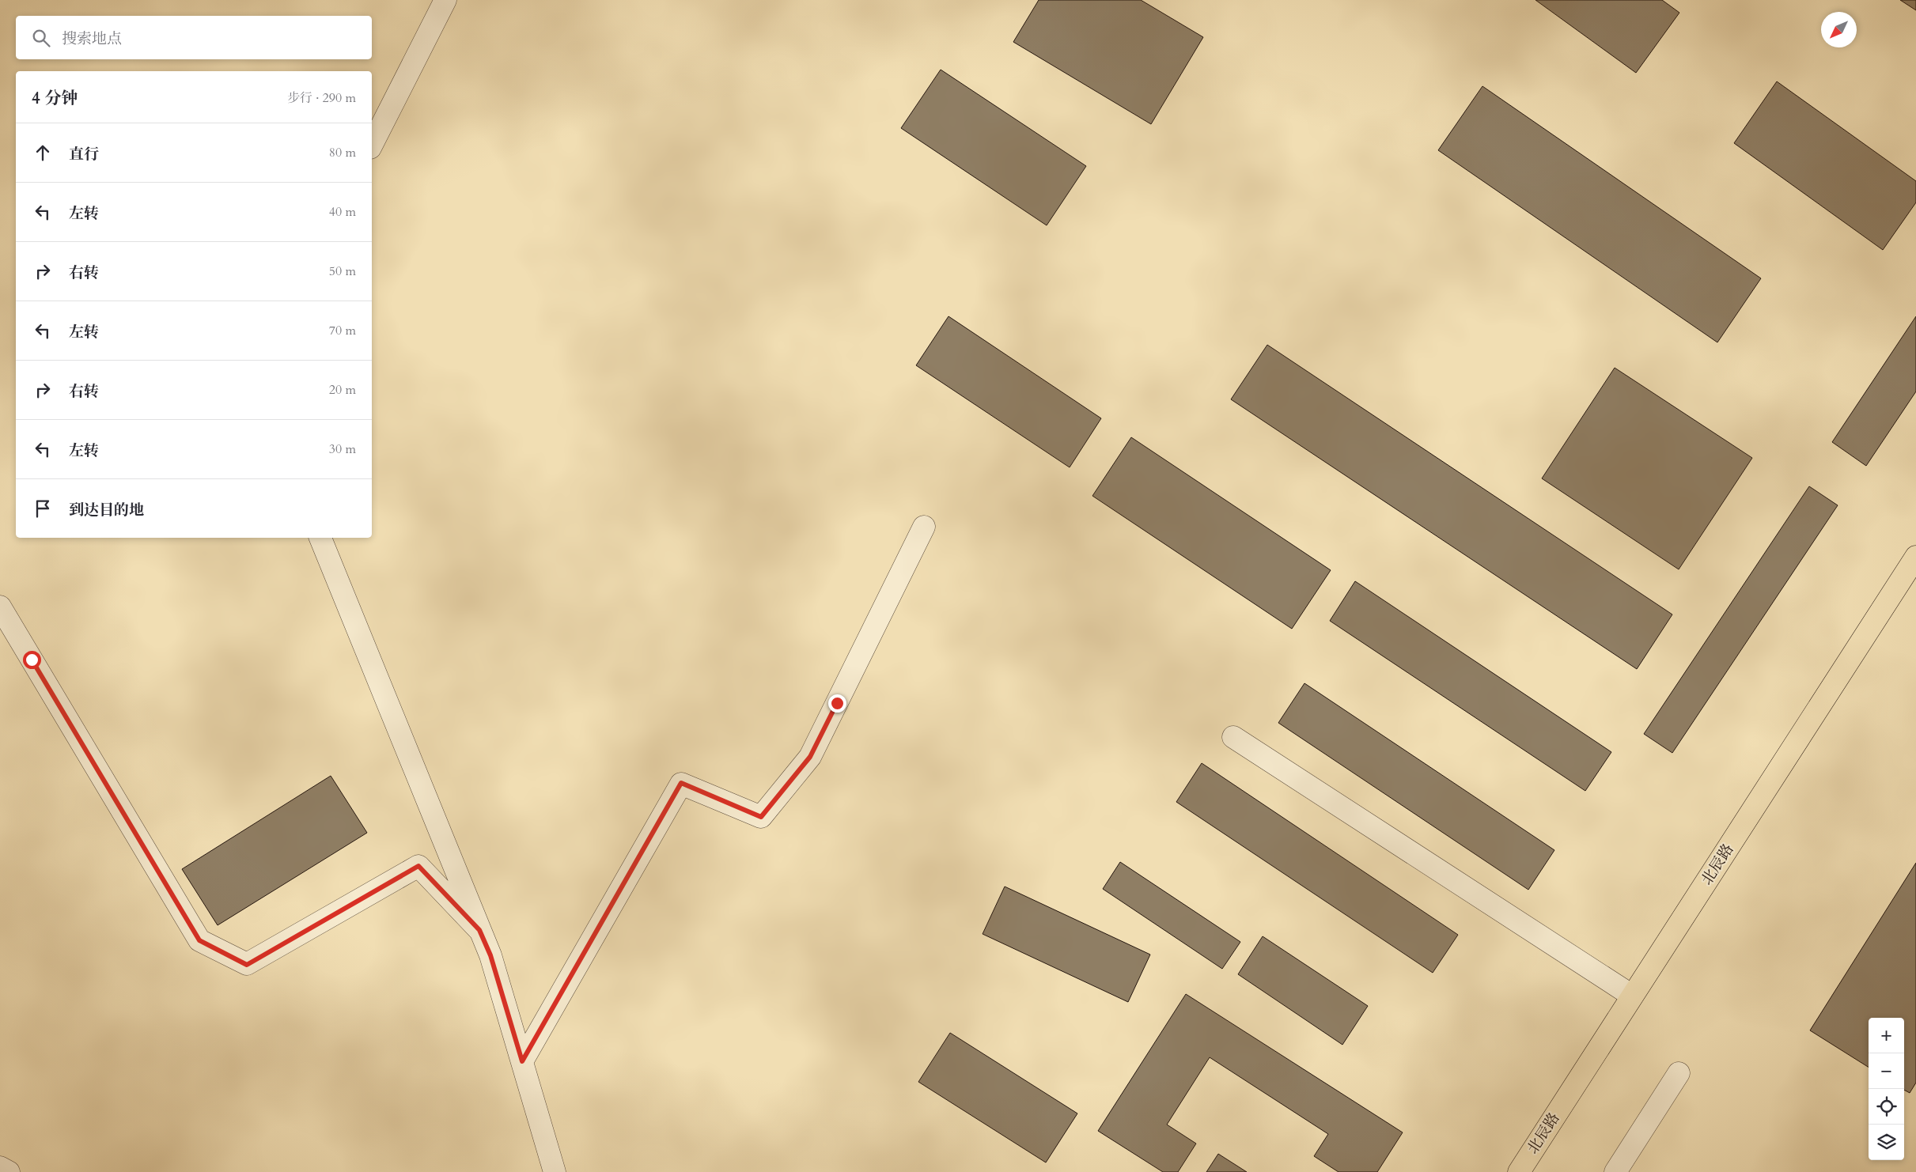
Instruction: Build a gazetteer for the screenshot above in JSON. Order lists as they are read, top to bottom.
{
  "streets": {
    "main road": ["北辰路"]
  },
  "north": "bottom left",
  "page": {
    "search": "搜索地点",
    "heading": ["4 分钟", "步行 · 290 m"],
    "list": [
      ["直行", "80 m"],
      ["左转", "40 m"],
      ["右转", "50 m"],
      ["左转", "70 m"],
      ["右转", "20 m"],
      ["左转", "30 m"],
      "到达目的地"
    ],
    "map_buttons": ["+", "−"]
  }
}
